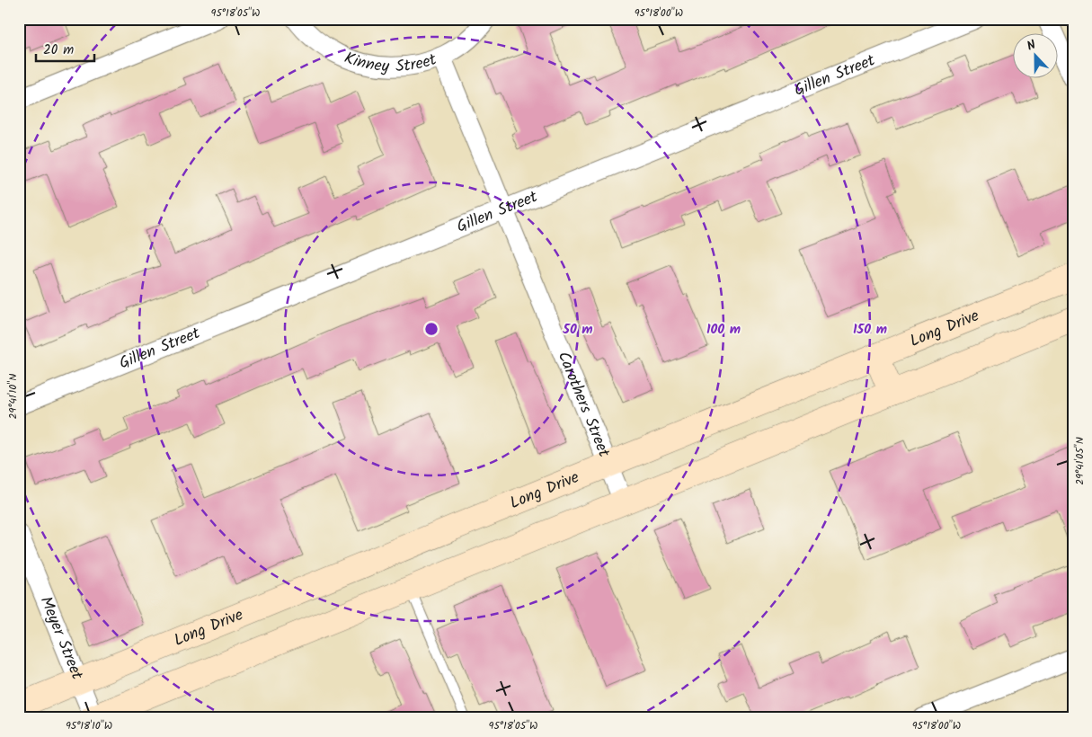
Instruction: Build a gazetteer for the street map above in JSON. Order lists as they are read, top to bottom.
{
  "streets": {
    "main road": ["Long Drive"],
    "street": [
      "Kinney Street",
      "Gillen Street",
      "Carothers Street",
      "Meyer Street"
    ]
  },
  "crossings": [
    ["Kinney Street", "Carothers Street"],
    ["Gillen Street", "Carothers Street"],
    ["Long Drive", "Carothers Street"],
    ["Long Drive", "Meyer Street"]
  ],
  "scale_bar": "20 m",
  "north": "top",
  "coordinates": [
    "95°18'05\"W",
    "95°18'00\"W",
    "29°41'10\"N",
    "29°41'05\"N",
    "95°18'10\"W"
  ],
  "rings": ["50 m", "100 m", "150 m"]
}
